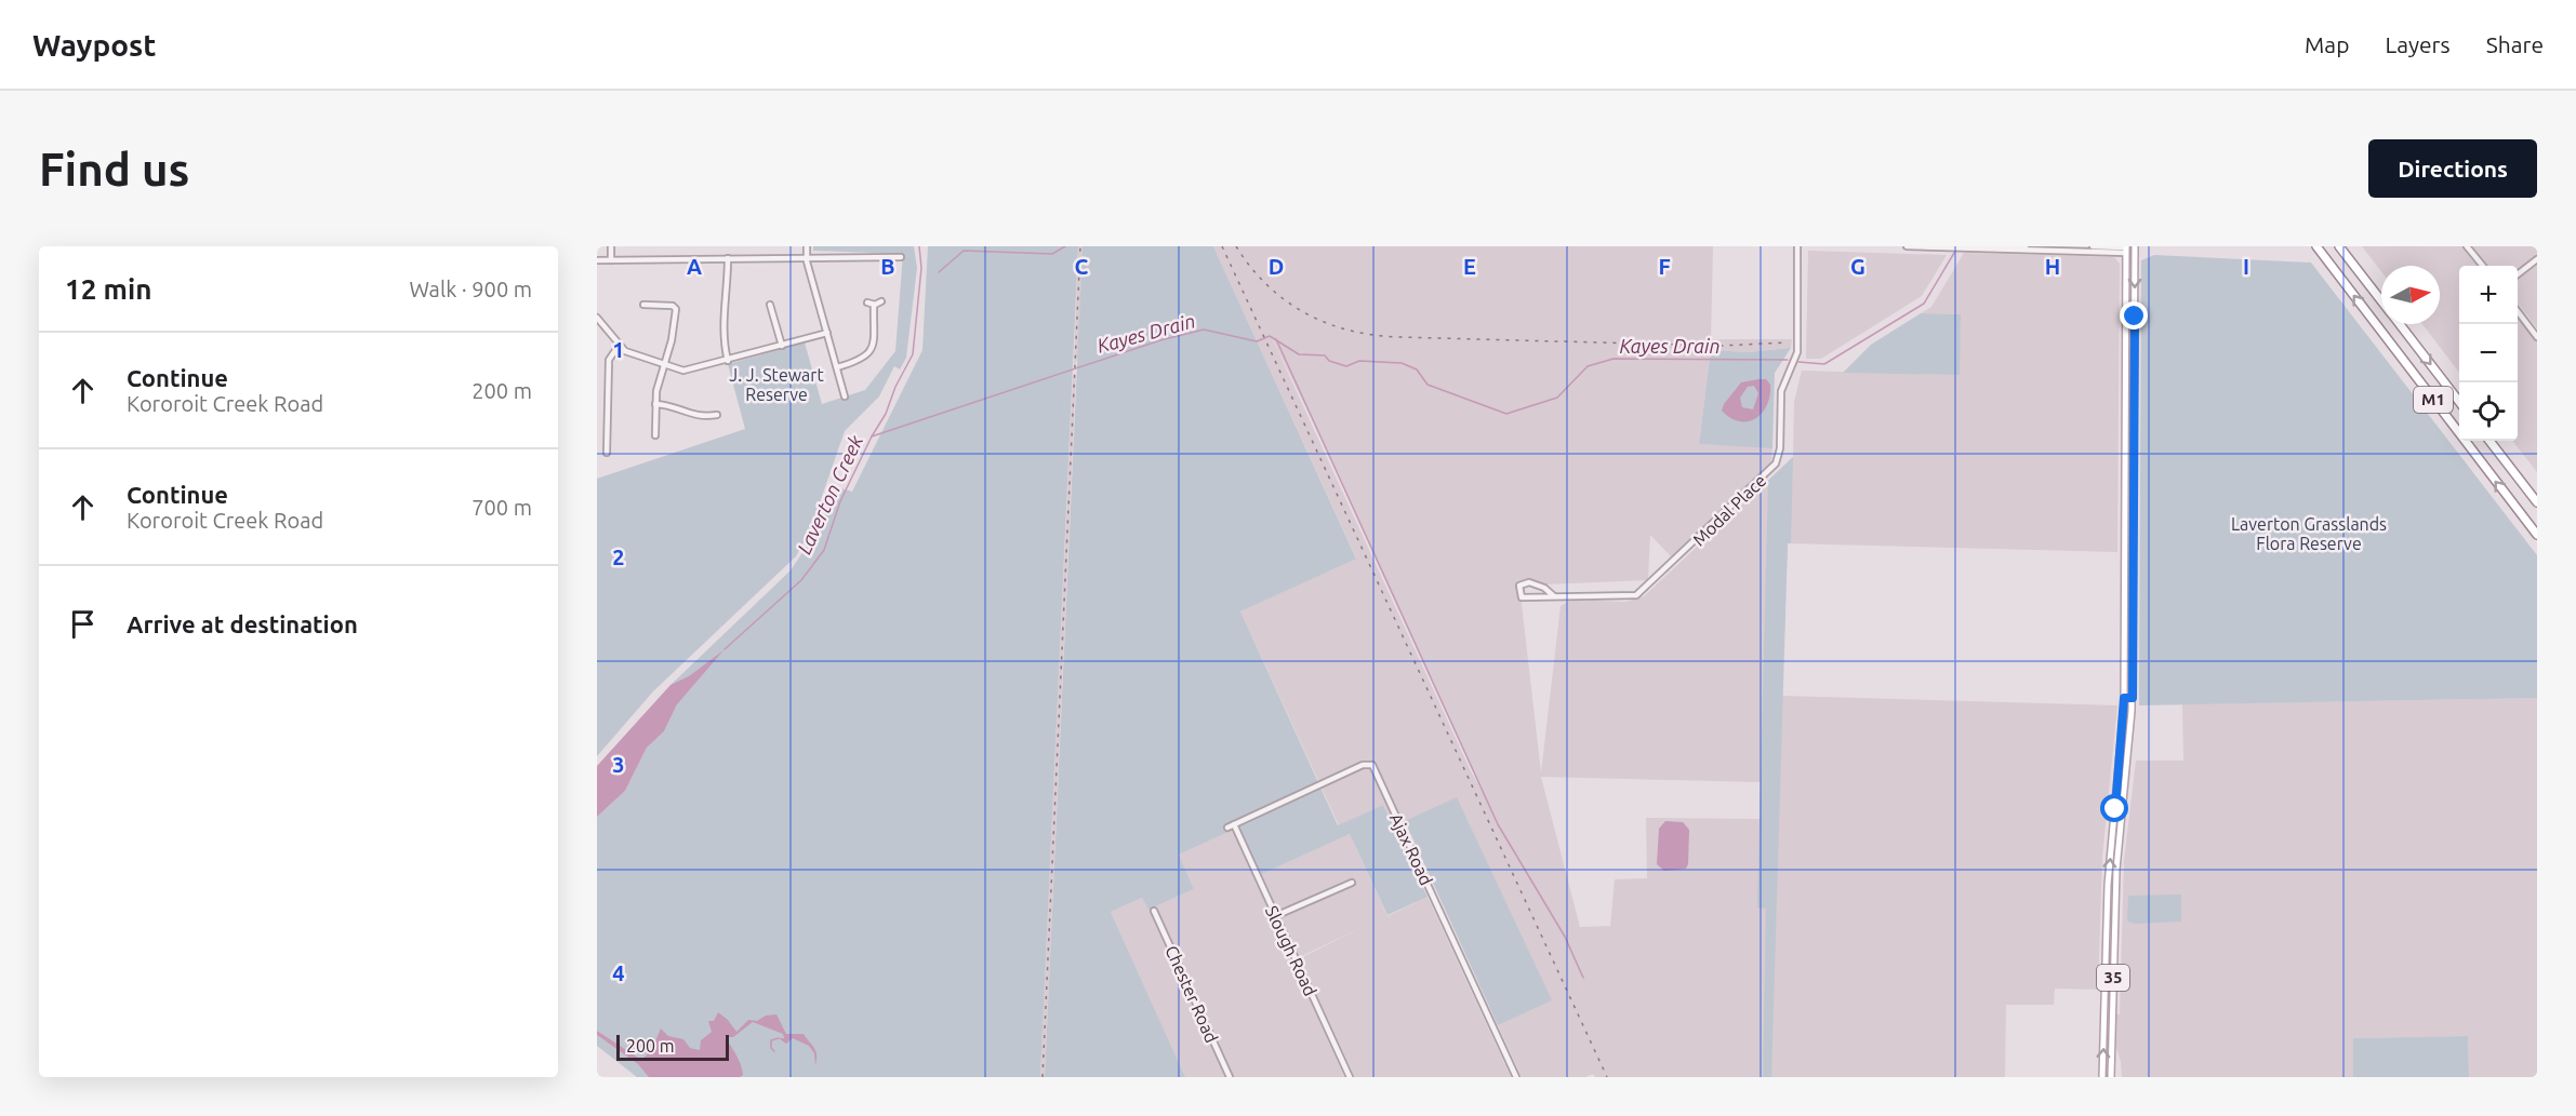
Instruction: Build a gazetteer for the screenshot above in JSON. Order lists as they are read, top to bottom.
{
  "streets": {
    "highway": ["M1"],
    "main road": ["35"],
    "street": [
      "Modal Place",
      "Ajax Road",
      "Slough Road",
      "Chester Road"
    ]
  },
  "crossings": [
    ["Ajax Road", "Slough Road"]
  ],
  "water": ["Kayes Drain", "Laverton Creek"],
  "parks": ["J. J. Stewart Reserve", "Laverton Grasslands Flora Reserve"],
  "scale_bar": "200 m",
  "north": "right",
  "page": {
    "header": "Waypost",
    "nav": ["Map", "Layers", "Share"],
    "buttons": "Directions",
    "title": "Find us",
    "heading": ["12 min", "Walk · 900 m"],
    "map_buttons": ["+", "−"],
    "list": [
      ["Continue", "Kororoit Creek Road", "200 m"],
      ["Continue", "Kororoit Creek Road", "700 m"],
      "Arrive at destination"
    ],
    "scale": "200 m"
  },
  "grid": {
    "columns": [
      "A",
      "B",
      "C",
      "D",
      "E",
      "F",
      "G",
      "H",
      "I"
    ],
    "rows": [
      "1",
      "2",
      "3",
      "4"
    ]
  }
}
